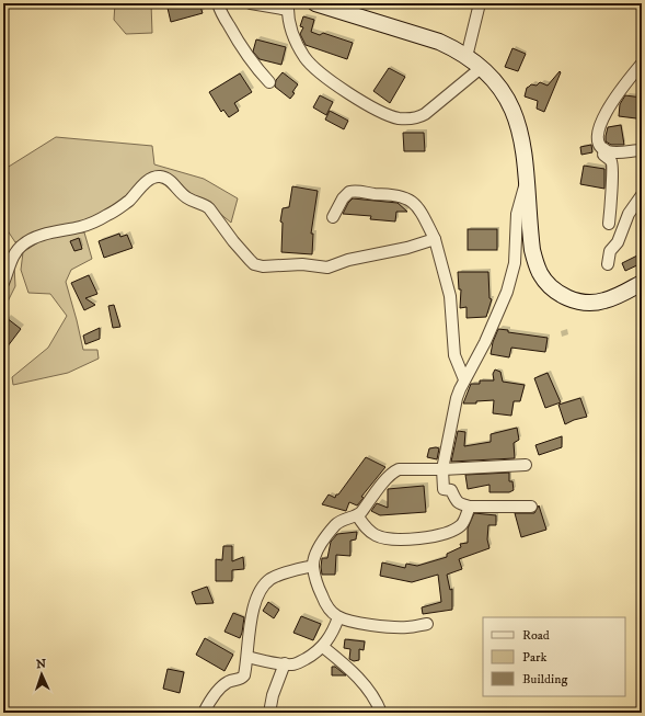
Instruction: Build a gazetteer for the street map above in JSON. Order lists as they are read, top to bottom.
{
  "legend": ["Road", "Park", "Building"],
  "north": "top"
}
